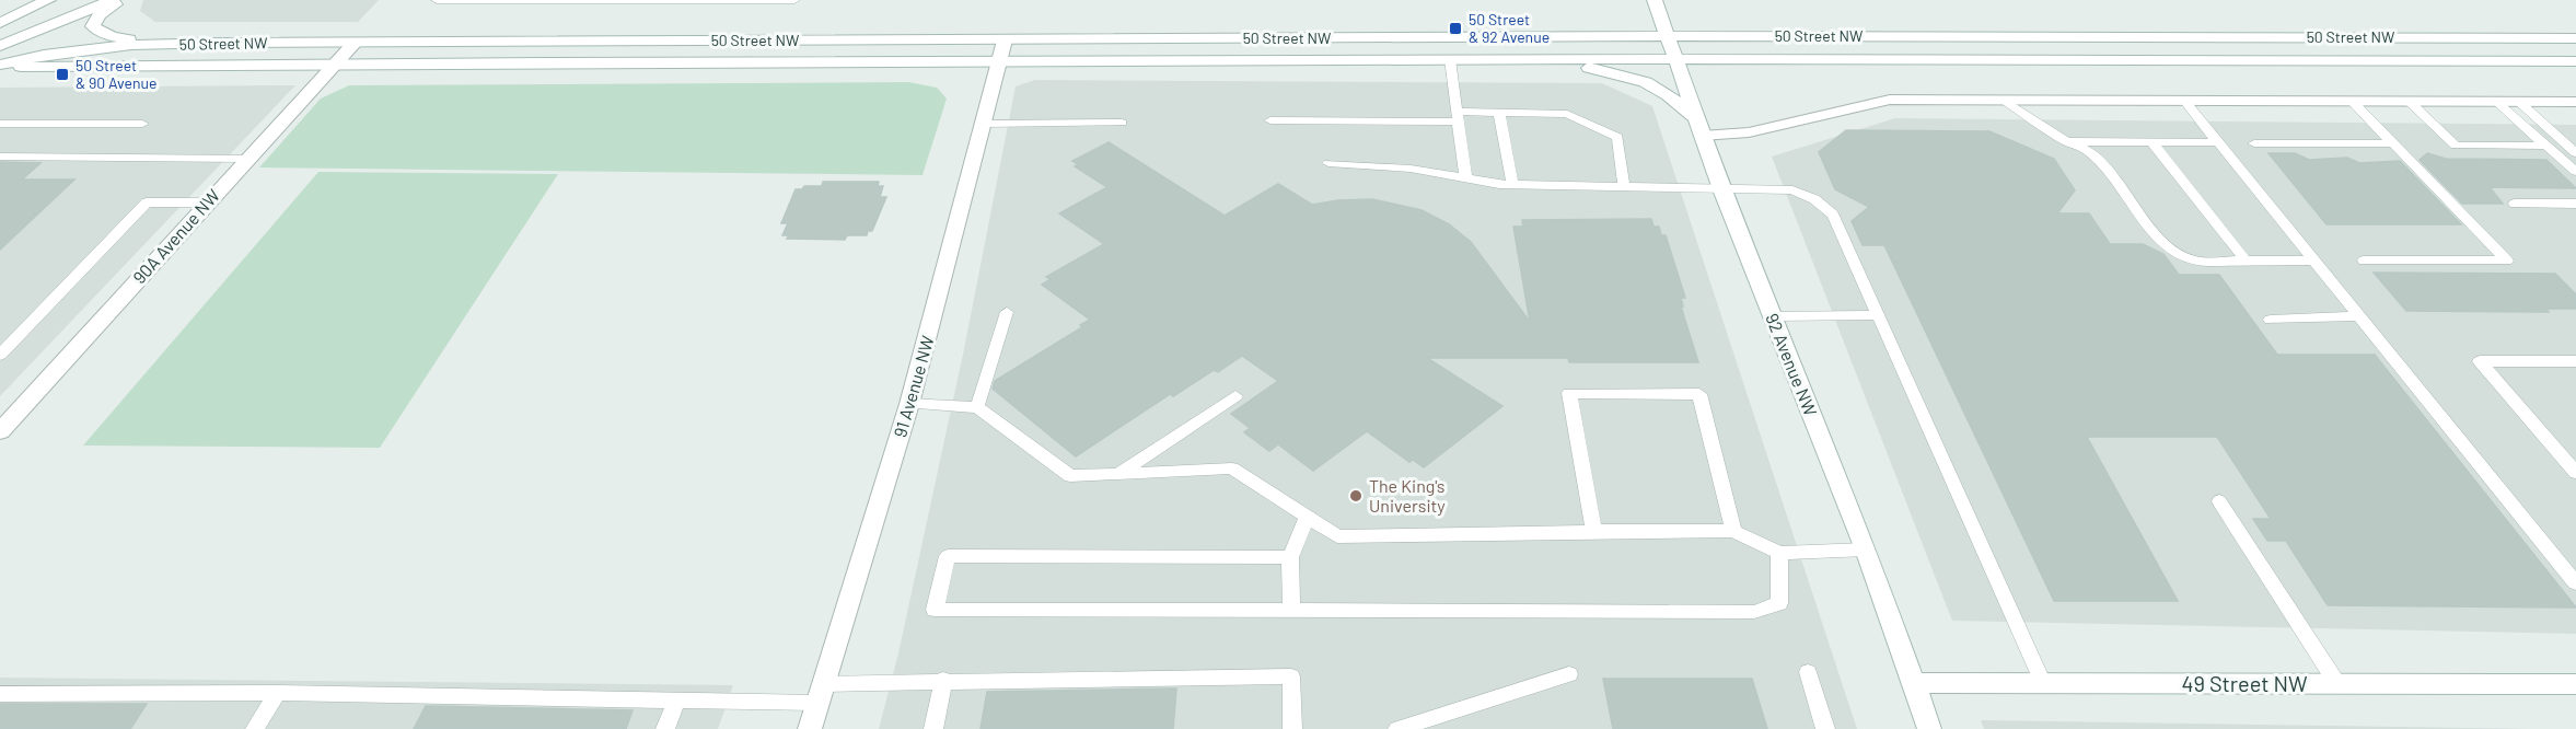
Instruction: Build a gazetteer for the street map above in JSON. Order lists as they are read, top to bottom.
{
  "streets": {
    "main road": [
      "50 Street NW",
      "90A Avenue NW",
      "92 Avenue NW",
      "91 Avenue NW",
      "49 Street NW"
    ]
  },
  "crossings": [
    ["50 Street NW", "90A Avenue NW"],
    ["50 Street NW", "92 Avenue NW"],
    ["50 Street NW", "91 Avenue NW"],
    ["92 Avenue NW", "49 Street NW"]
  ],
  "places": {
    "transit": ["50 Street & 92 Avenue", "50 Street & 90 Avenue"],
    "other": ["The King's University"]
  }
}
